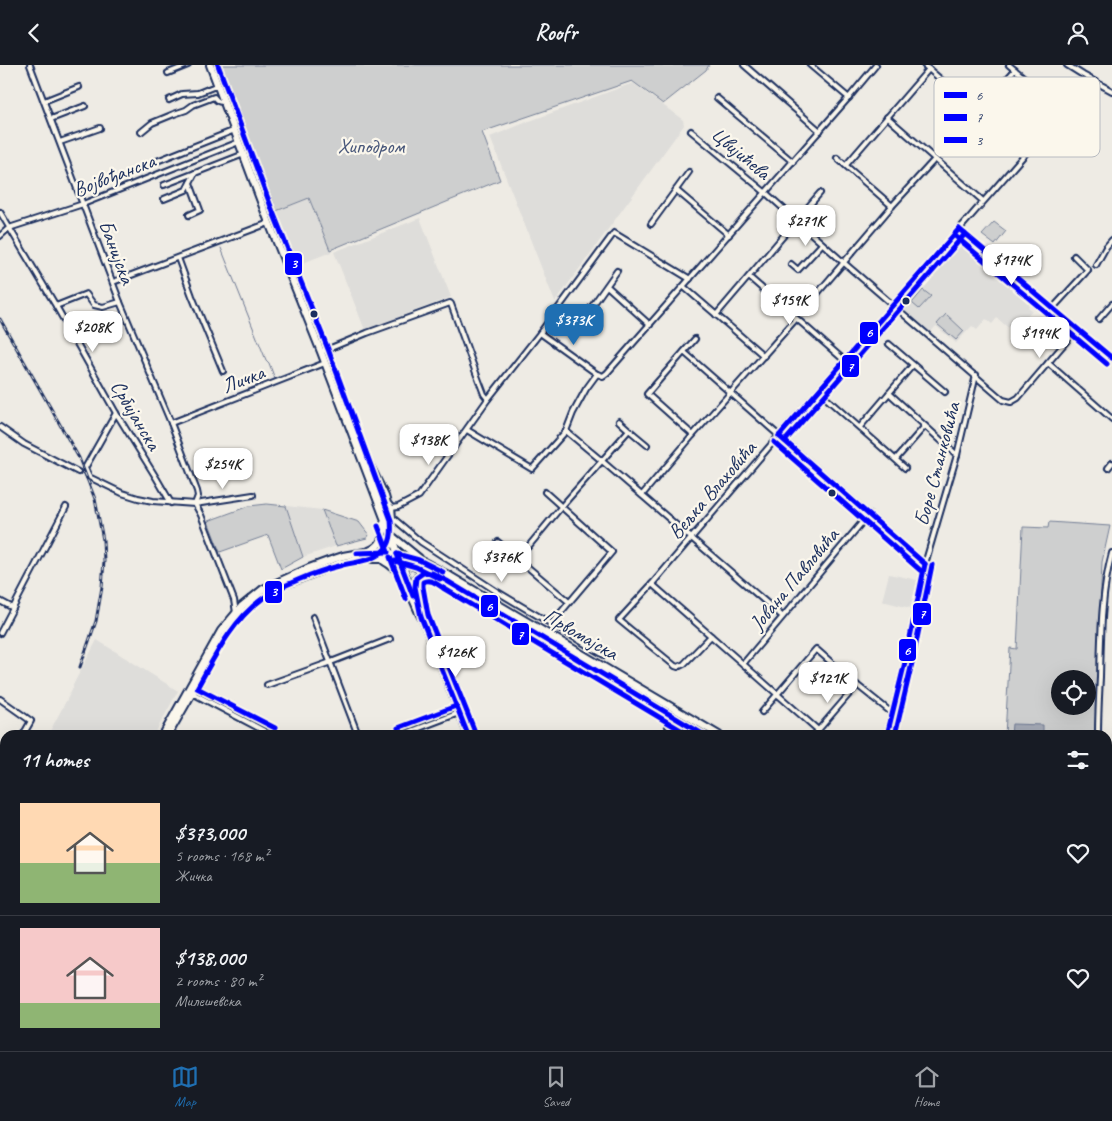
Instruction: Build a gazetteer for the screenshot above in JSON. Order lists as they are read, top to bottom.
{
  "streets": {
    "main road": ["Првомајска"],
    "street": [
      "Цвијићева",
      "Војвођанска",
      "Банијска",
      "Личка",
      "Србијанска",
      "Боре Станковића",
      "Вељка Влаховића",
      "Јована Павловића"
    ]
  },
  "crossings": [
    ["Цвијићева", "Боре Станковића"],
    ["Цвијићева", "Вељка Влаховића"],
    ["Војвођанска", "Банијска"],
    ["Војвођанска", "Србијанска"],
    ["Банијска", "Личка"]
  ],
  "parks": ["Хиподром"],
  "lines": ["transit line 3", "transit line 6", "transit line 7"],
  "legend": ["6", "7", "3"],
  "page": {
    "header": "Roofr",
    "price": [
      "$271K",
      "$174K",
      "$159K",
      "$373K",
      "$208K",
      "$194K",
      "$138K",
      "$254K",
      "$376K",
      "$126K",
      "$121K"
    ],
    "heading": "11 homes",
    "list": [
      {
        "name": "$373,000",
        "note": "5 rooms · 168 m² · Жичка"
      },
      {
        "name": "$138,000",
        "note": "2 rooms · 80 m² · Милешевска"
      }
    ],
    "tabs": ["Map", "Saved", "Home"]
  }
}
